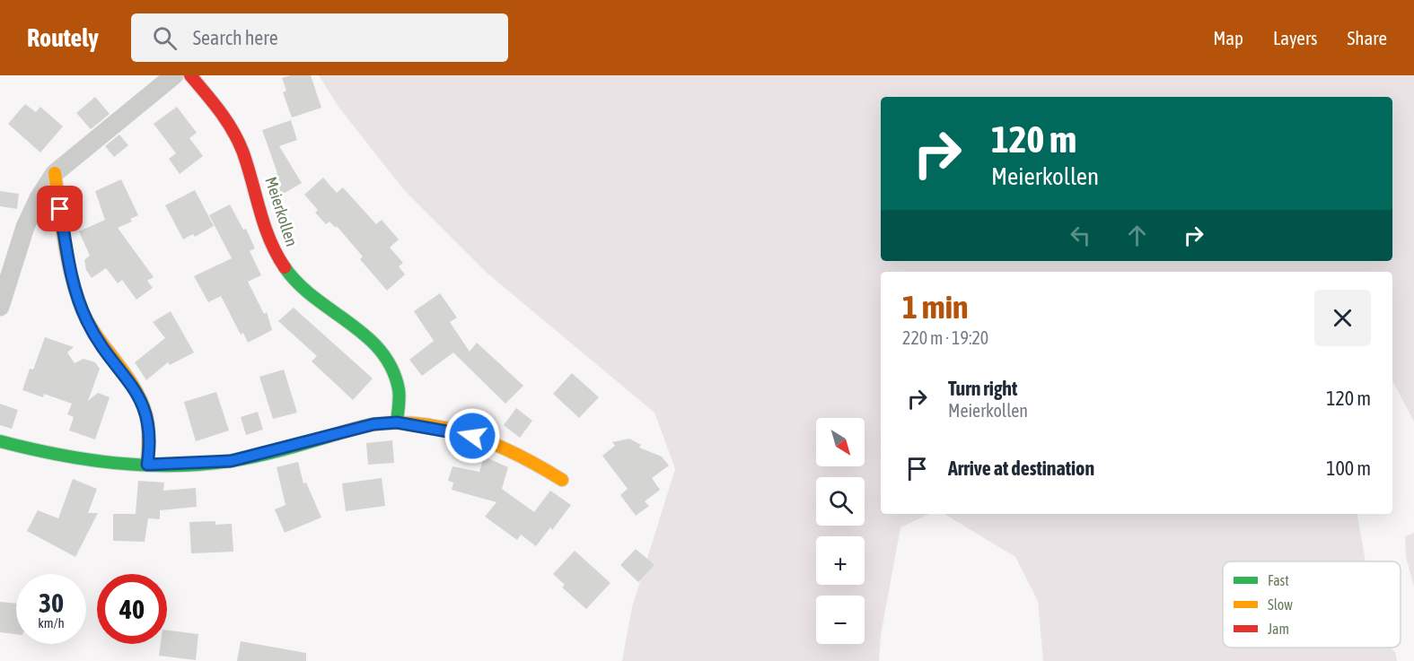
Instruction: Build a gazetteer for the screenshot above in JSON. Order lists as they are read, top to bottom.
{
  "streets": {
    "street": ["Meierkollen"]
  },
  "legend": ["Fast", "Slow", "Jam"],
  "north": "bottom right",
  "page": {
    "header": "Routely",
    "search": "Search here",
    "nav": ["Map", "Layers", "Share"],
    "turn": ["120 m", "Meierkollen"],
    "heading": ["1 min", "220 m · 19:20"],
    "list": [
      {
        "name": "Turn right",
        "note": "Meierkollen",
        "value": "120 m"
      },
      {
        "name": "Arrive at destination",
        "value": "100 m"
      }
    ],
    "map_buttons": ["+", "−"],
    "speed": "30 km/h",
    "limit": "40"
  }
}
